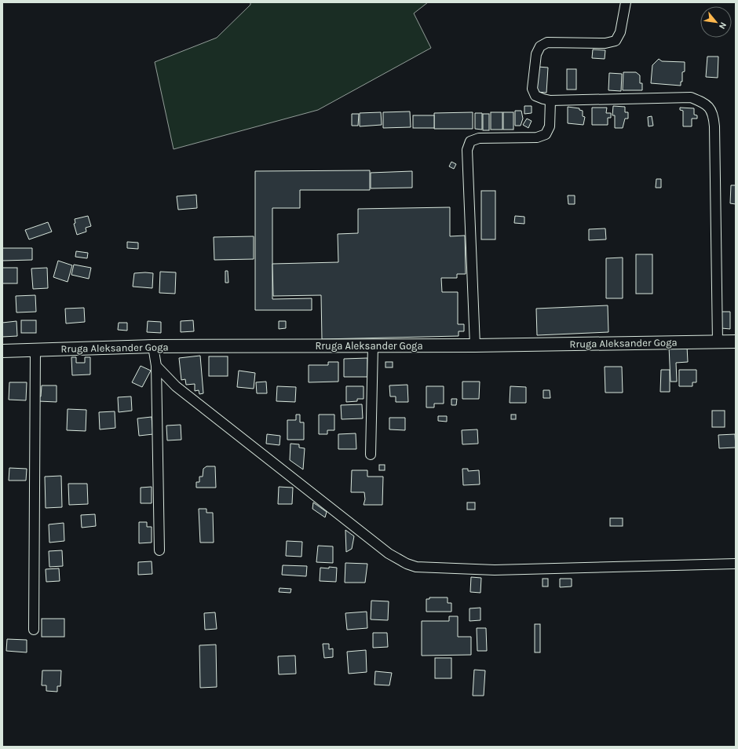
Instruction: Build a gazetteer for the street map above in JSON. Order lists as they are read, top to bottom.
{
  "streets": {
    "main road": ["Rruga Aleksander Goga"]
  },
  "north": "bottom right"
}
